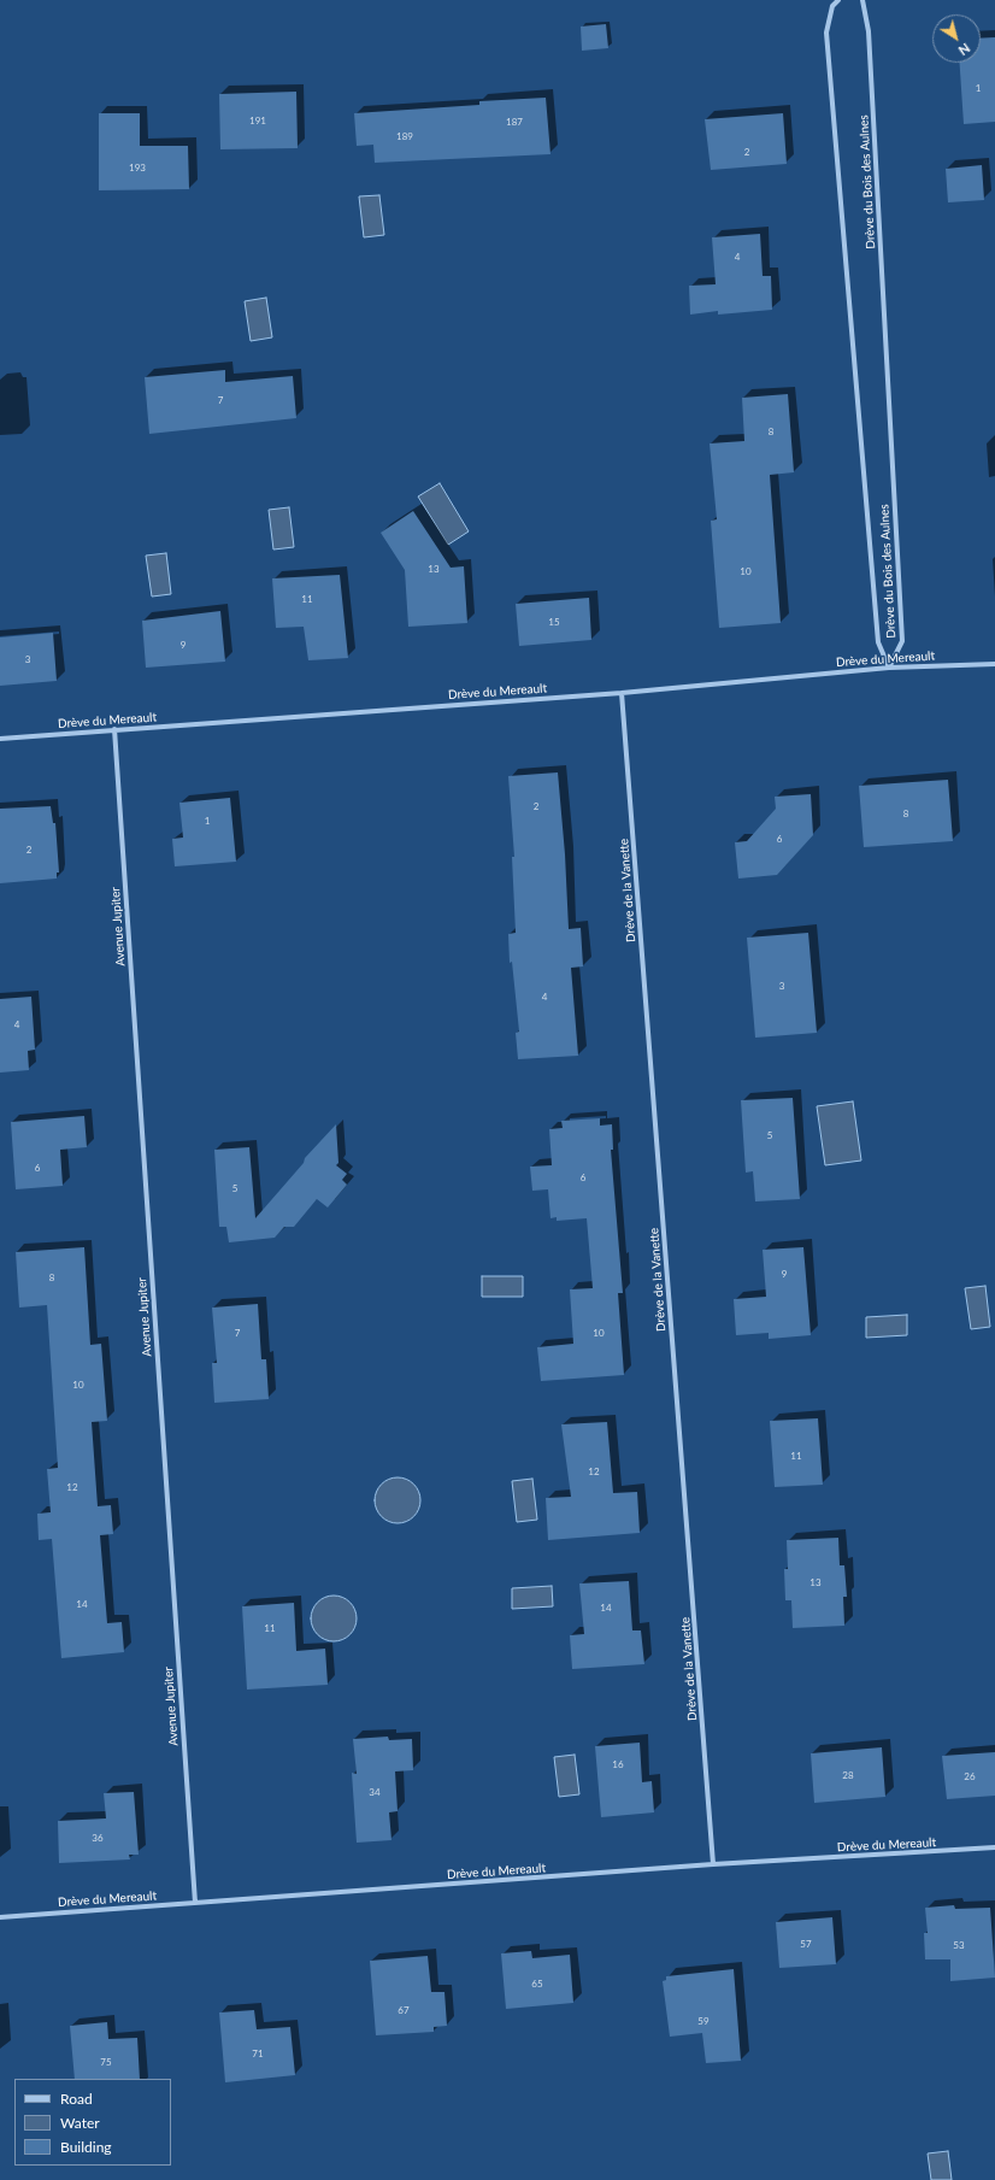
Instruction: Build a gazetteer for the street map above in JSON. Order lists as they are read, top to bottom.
{
  "streets": {
    "street": [
      "Drève du Bois des Aulnes",
      "Drève du Mereault",
      "Drève de la Vanette",
      "Avenue Jupiter"
    ]
  },
  "crossings": [
    ["Drève du Bois des Aulnes", "Drève du Mereault"],
    ["Drève du Mereault", "Drève de la Vanette"],
    ["Drève du Mereault", "Avenue Jupiter"]
  ],
  "house_numbers": [
    "1",
    "191",
    "187",
    "189",
    "2",
    "193",
    "4",
    "7",
    "8",
    "13",
    "10",
    "11",
    "15",
    "9",
    "3",
    "2",
    "8",
    "1",
    "6",
    "2",
    "3",
    "4",
    "4",
    "5",
    "6",
    "6",
    "5",
    "9",
    "8",
    "7",
    "10",
    "10",
    "11",
    "12",
    "12",
    "13",
    "14",
    "14",
    "11",
    "16",
    "28",
    "26",
    "34",
    "36",
    "57",
    "53",
    "65",
    "67",
    "59",
    "71",
    "75"
  ],
  "legend": ["Road", "Water", "Building"],
  "north": "bottom right"
}
